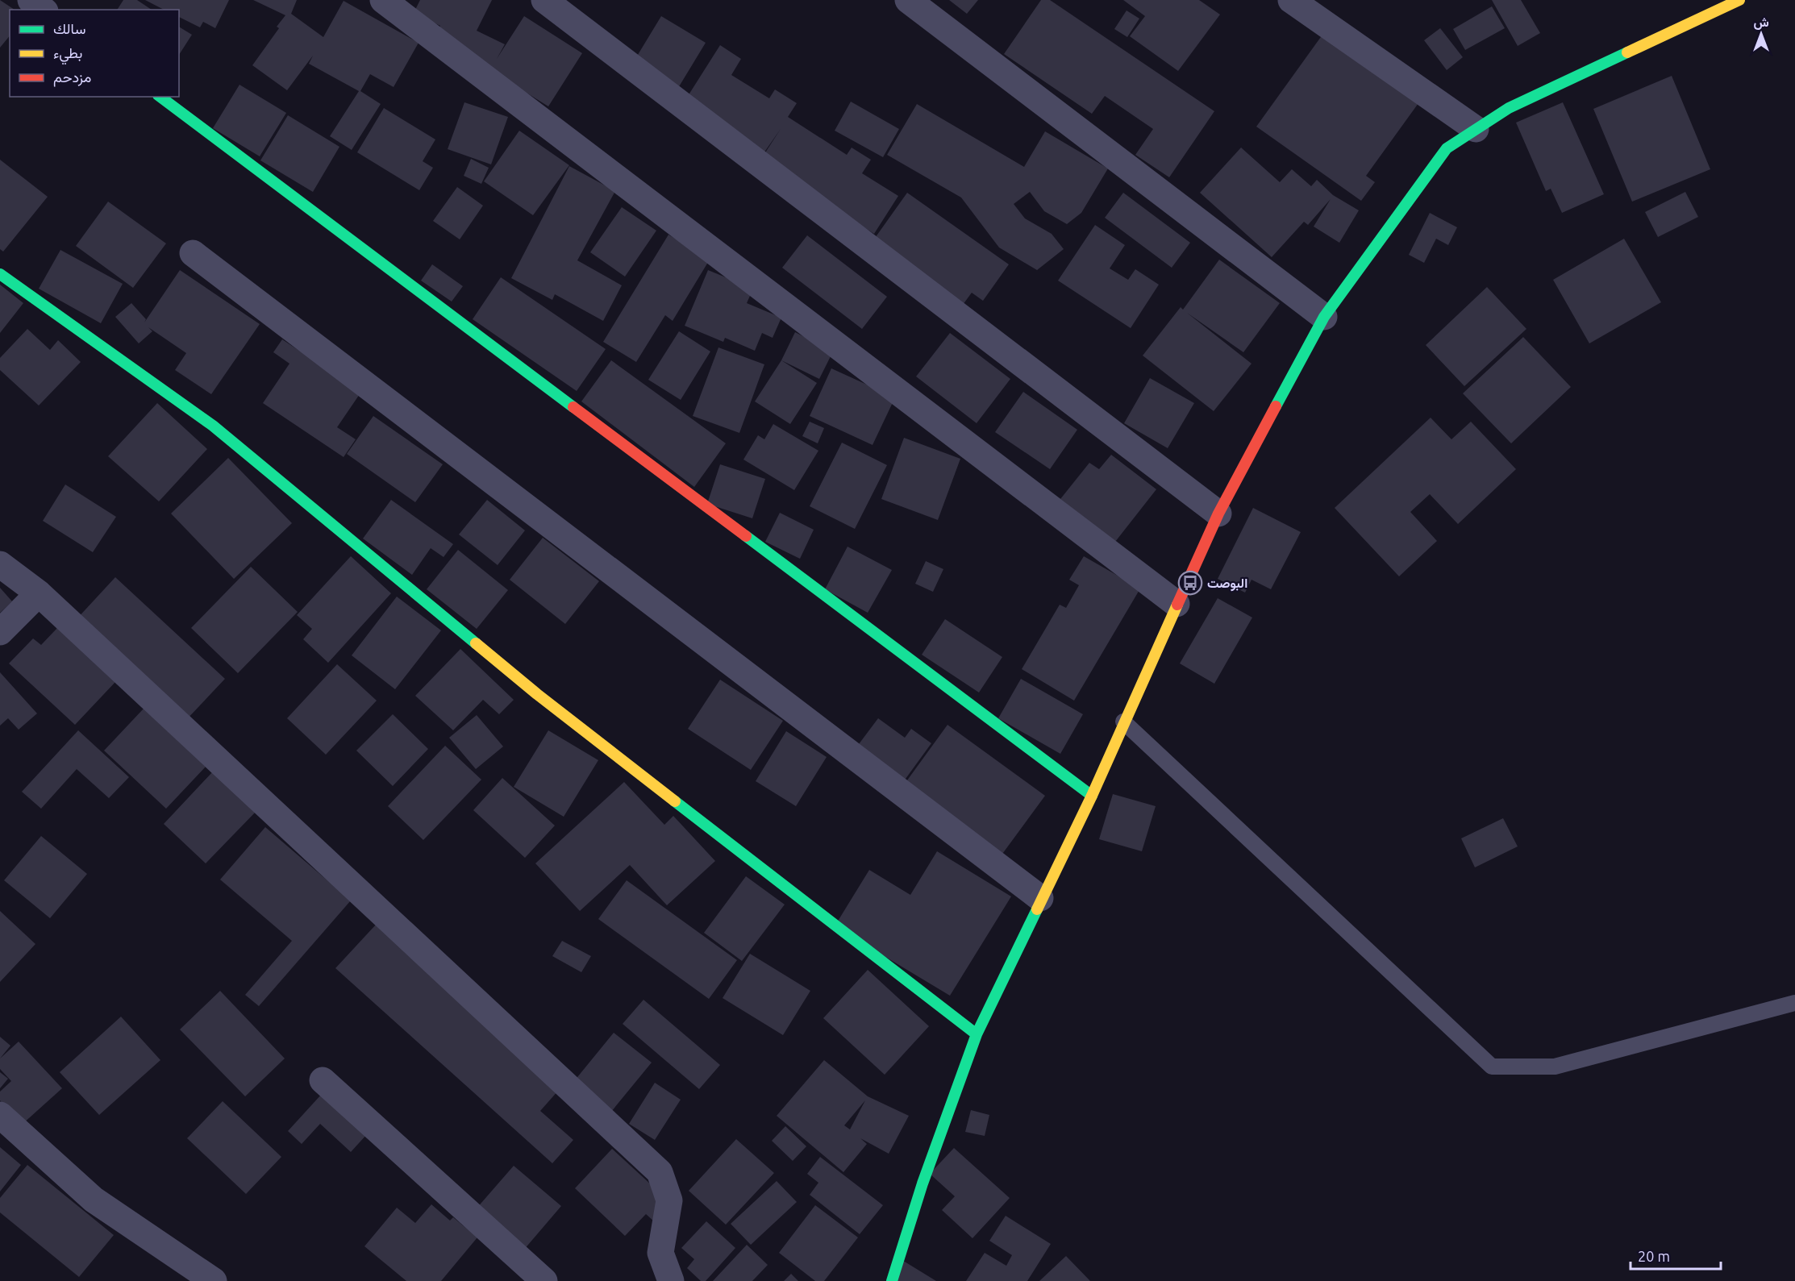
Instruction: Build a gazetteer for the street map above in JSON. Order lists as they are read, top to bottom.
{
  "places": {
    "bus stop": ["البوصت"]
  },
  "legend": ["سالك", "بطيء", "مزدحم"],
  "scale_bar": "20 m",
  "north": "top"
}
